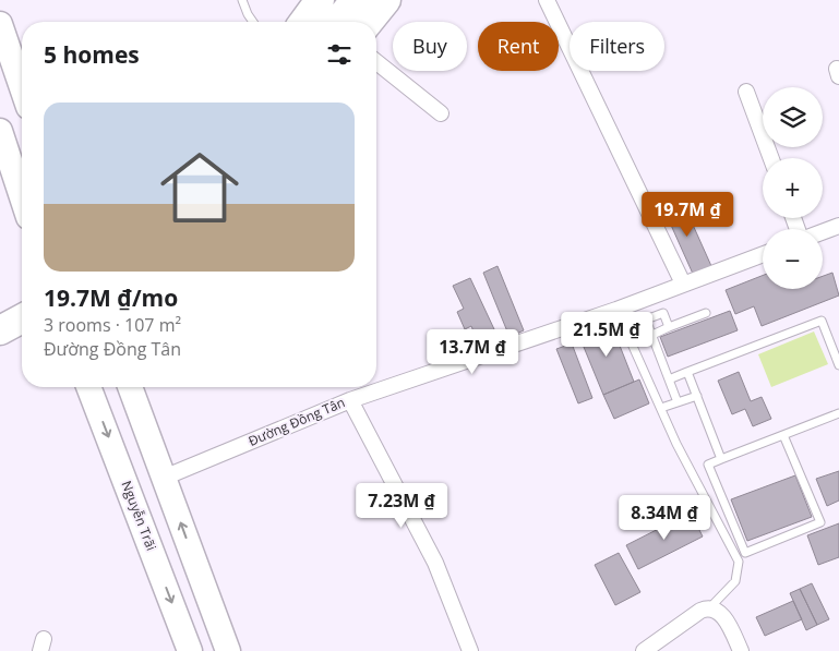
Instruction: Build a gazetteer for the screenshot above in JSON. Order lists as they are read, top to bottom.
{
  "streets": {
    "main road": ["Nguyễn Trãi"],
    "street": ["Đường Đồng Tân"]
  },
  "page": {
    "chip": ["Buy", "Rent", "Filters"],
    "heading": "5 homes",
    "map_buttons": ["+", "−"],
    "list": [
      {
        "name": "19.7M ₫/mo",
        "note": "3 rooms · 107 m² · Đường Đồng Tân"
      }
    ],
    "price": [
      "19.7M ₫",
      "21.5M ₫",
      "13.7M ₫",
      "7.23M ₫",
      "8.34M ₫"
    ]
  }
}
